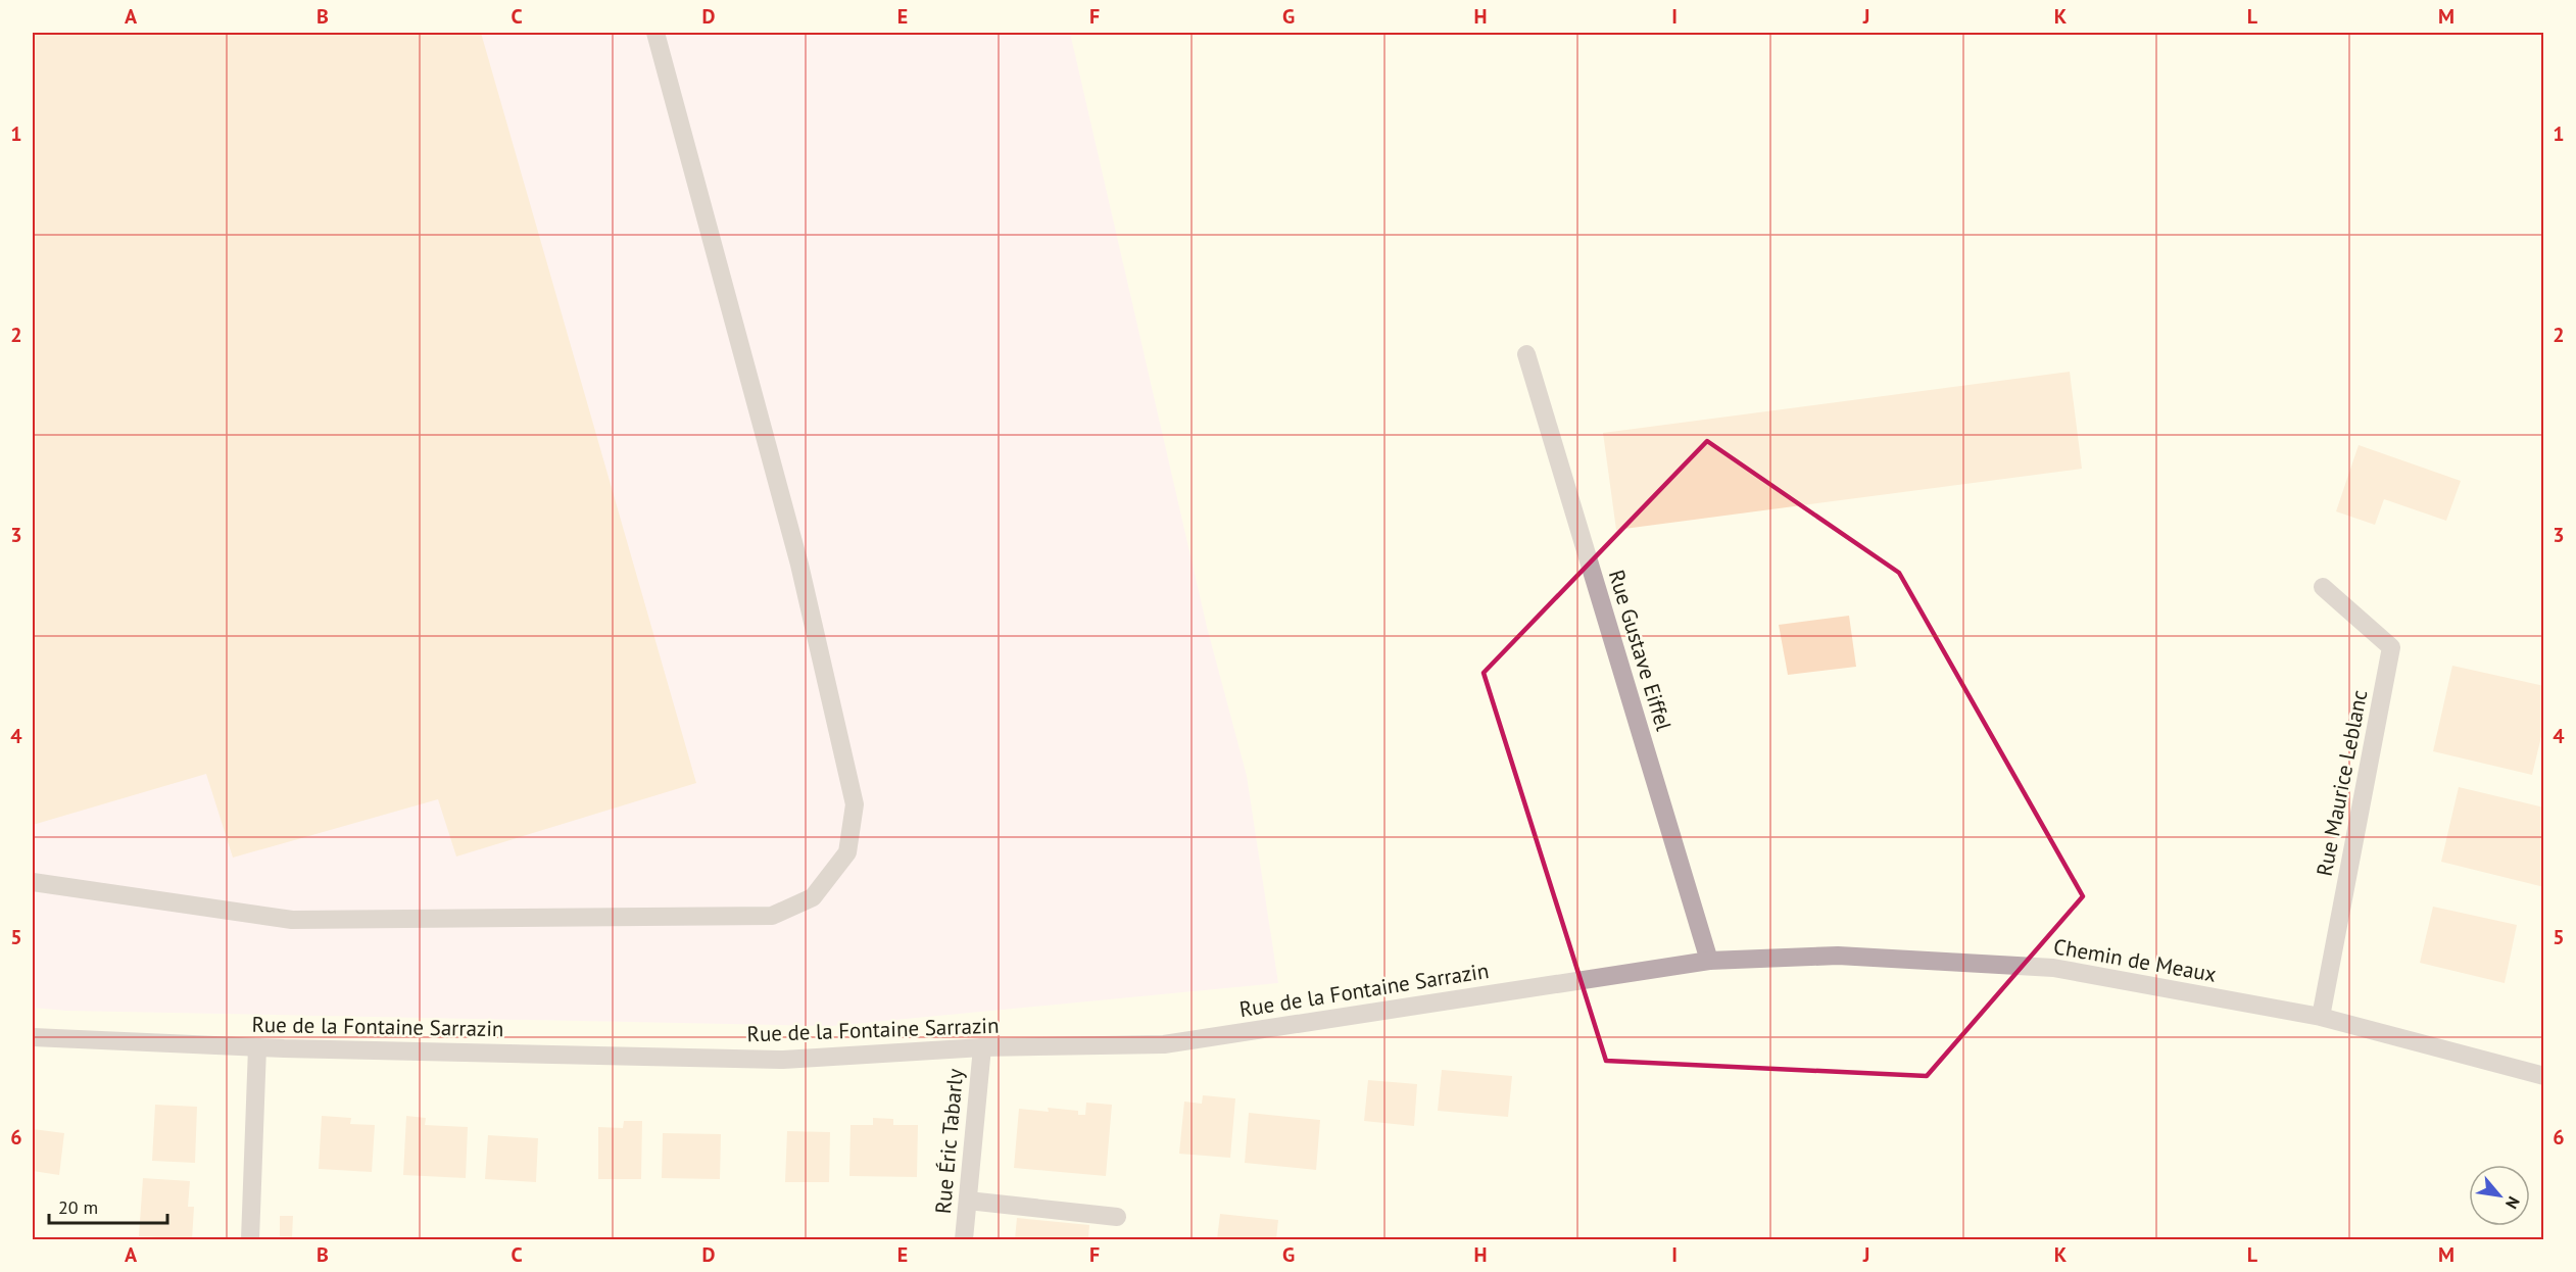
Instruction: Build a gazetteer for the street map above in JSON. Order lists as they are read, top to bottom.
{
  "streets": {
    "street": [
      "Rue Gustave Eiffel",
      "Rue Maurice Leblanc",
      "Chemin de Meaux",
      "Rue de la Fontaine Sarrazin",
      "Rue Éric Tabarly"
    ]
  },
  "crossings": [
    ["Rue Gustave Eiffel", "Chemin de Meaux"],
    ["Rue Gustave Eiffel", "Rue de la Fontaine Sarrazin"],
    ["Rue Maurice Leblanc", "Chemin de Meaux"],
    ["Chemin de Meaux", "Rue de la Fontaine Sarrazin"],
    ["Rue de la Fontaine Sarrazin", "Rue Éric Tabarly"]
  ],
  "scale_bar": "20 m",
  "north": "bottom right",
  "grid": {
    "columns": [
      "A",
      "B",
      "C",
      "D",
      "E",
      "F",
      "G",
      "H",
      "I",
      "J",
      "K",
      "L",
      "M"
    ],
    "rows": [
      "1",
      "2",
      "3",
      "4",
      "5",
      "6"
    ]
  }
}
